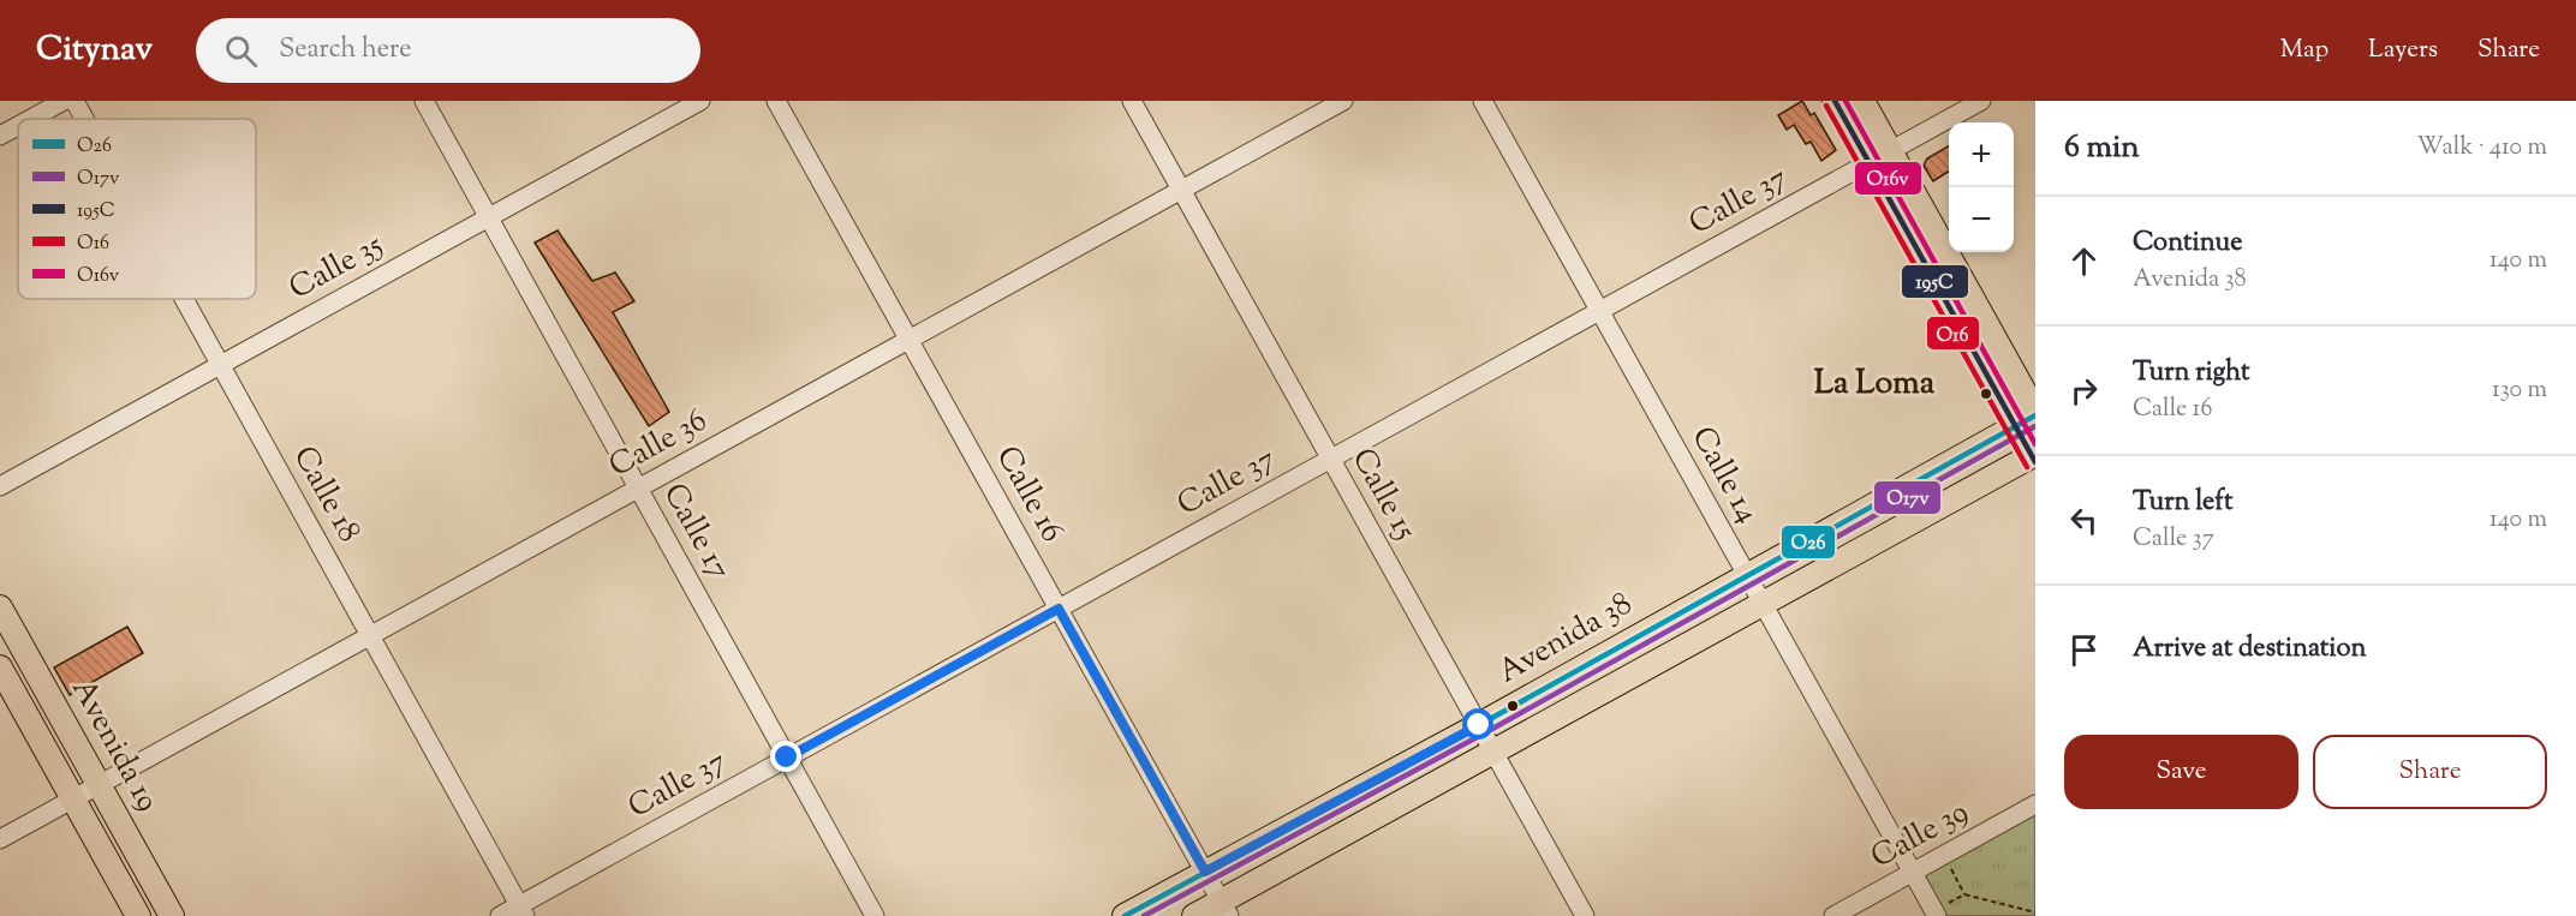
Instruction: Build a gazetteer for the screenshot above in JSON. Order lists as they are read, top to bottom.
{
  "streets": {
    "main road": ["Avenida 38", "Avenida 19"],
    "street": [
      "Calle 37",
      "Calle 35",
      "Calle 36",
      "Calle 14",
      "Calle 18",
      "Calle 16",
      "Calle 15",
      "Calle 17",
      "Calle 39"
    ]
  },
  "crossings": [
    ["Calle 37", "Calle 14"],
    ["Calle 37", "Calle 18"],
    ["Calle 37", "Calle 16"],
    ["Calle 37", "Calle 15"],
    ["Calle 37", "Calle 17"],
    ["Calle 35", "Calle 18"],
    ["Calle 35", "Calle 17"],
    ["Calle 36", "Calle 18"],
    ["Calle 36", "Calle 16"],
    ["Calle 36", "Calle 15"],
    ["Calle 36", "Calle 17"],
    ["Calle 36", "Avenida 19"],
    ["Calle 14", "Avenida 38"],
    ["Calle 14", "Calle 39"],
    ["Calle 16", "Avenida 38"],
    ["Calle 15", "Avenida 38"]
  ],
  "districts": ["La Loma"],
  "lines": [
    "transit line 195C",
    "transit line O16v",
    "transit line O16",
    "transit line O26",
    "transit line O17v"
  ],
  "legend": [
    "O26",
    "O17v",
    "195C",
    "O16",
    "O16v"
  ],
  "page": {
    "header": "Citynav",
    "search": "Search here",
    "nav": ["Map", "Layers", "Share"],
    "heading": ["6 min", "Walk · 410 m"],
    "map_buttons": ["+", "−"],
    "list": [
      ["Continue", "Avenida 38", "140 m"],
      ["Turn right", "Calle 16", "130 m"],
      ["Turn left", "Calle 37", "140 m"],
      "Arrive at destination"
    ],
    "buttons": ["Save", "Share"]
  }
}
